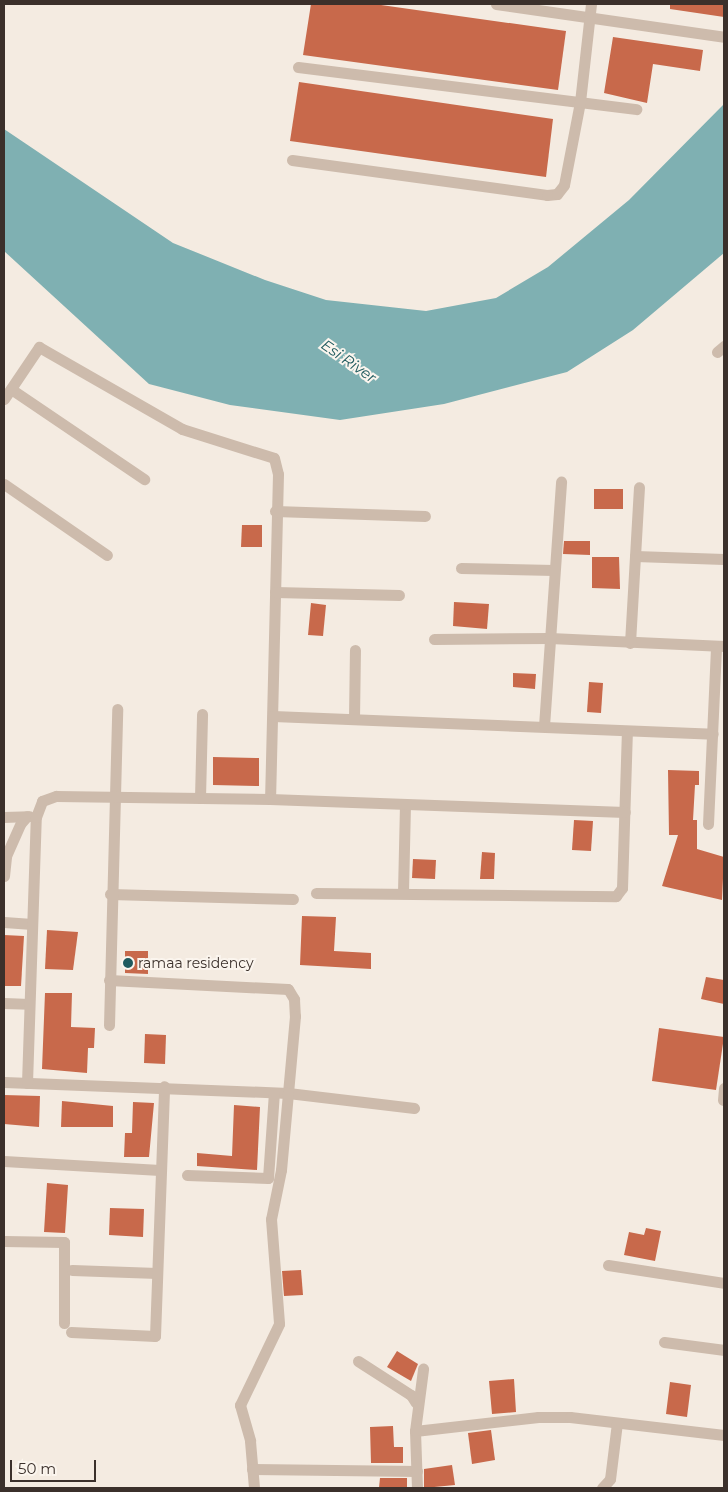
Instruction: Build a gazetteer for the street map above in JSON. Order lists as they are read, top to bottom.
{
  "water": ["Esi River"],
  "places": ["ramaa residency"],
  "scale_bar": "50 m"
}
